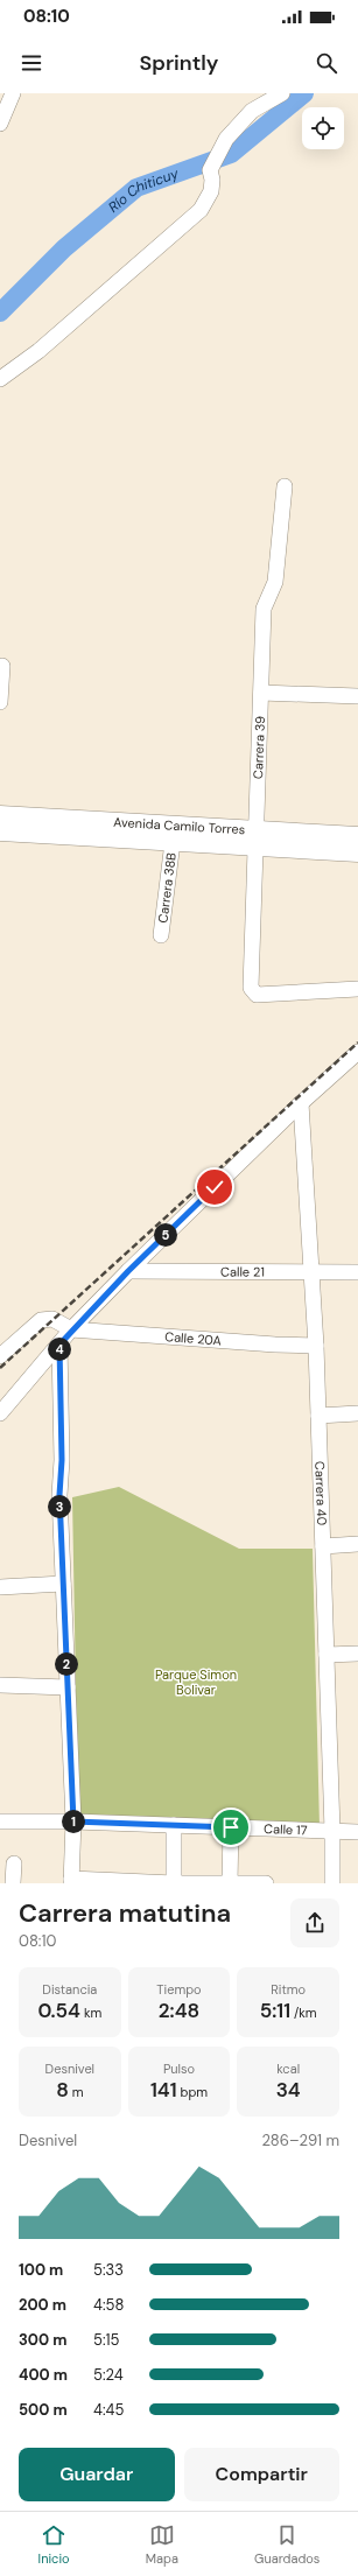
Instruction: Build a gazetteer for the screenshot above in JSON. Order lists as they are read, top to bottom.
{
  "streets": {
    "main road": ["Avenida Camilo Torres"],
    "street": [
      "Carrera 39",
      "Carrera 38B",
      "Calle 21",
      "Calle 20A",
      "Carrera 40",
      "Calle 17"
    ]
  },
  "crossings": [
    ["Carrera 39", "Avenida Camilo Torres"],
    ["Avenida Camilo Torres", "Carrera 38B"],
    ["Calle 21", "Carrera 40"],
    ["Calle 20A", "Carrera 40"],
    ["Carrera 40", "Calle 17"]
  ],
  "water": ["Río Chiticuy"],
  "parks": ["Parque Simon Bolivar"],
  "page": {
    "status": "08:10",
    "header": "Sprintly",
    "pins": [
      "5",
      "4",
      "3",
      "2",
      "1"
    ],
    "heading": ["Carrera matutina", "08:10"],
    "stats": [
      ["Distancia", "0.54 km"],
      ["Tiempo", "2:48"],
      ["Ritmo", "5:11 /km"],
      ["Desnivel", "8 m"],
      ["Pulso", "141 bpm"],
      ["kcal", "34"]
    ],
    "chart": ["Desnivel", "286–291 m"],
    "list": [
      {
        "name": "100 m",
        "note": "5:33"
      },
      {
        "name": "200 m",
        "note": "4:58"
      },
      {
        "name": "300 m",
        "note": "5:15"
      },
      {
        "name": "400 m",
        "note": "5:24"
      },
      {
        "name": "500 m",
        "note": "4:45"
      }
    ],
    "buttons": ["Guardar", "Compartir"],
    "tabs": ["Inicio", "Mapa", "Guardados"]
  }
}
